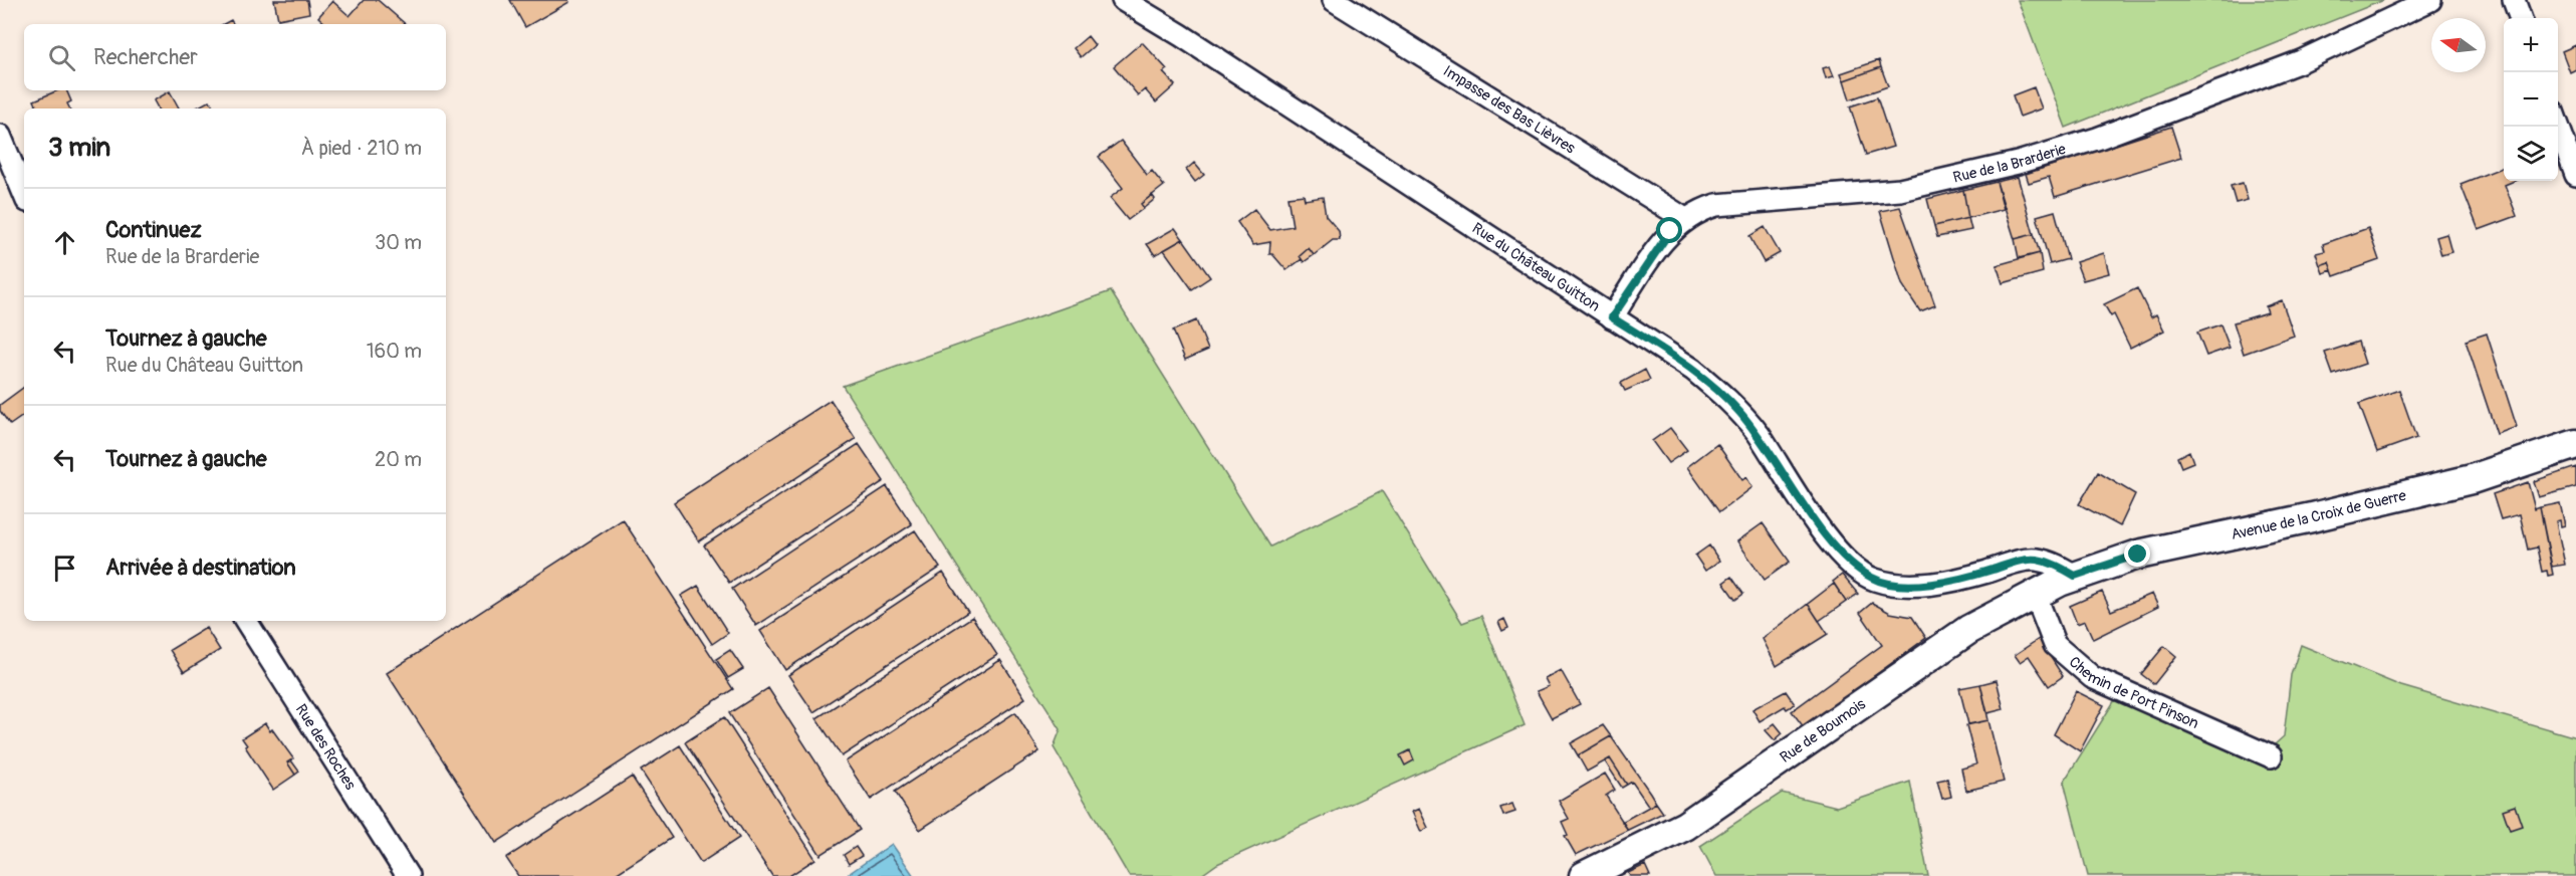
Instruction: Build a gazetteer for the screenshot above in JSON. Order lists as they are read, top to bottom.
{
  "streets": {
    "street": [
      "Impasse des Bas Lièvres",
      "Rue de la Brarderie",
      "Rue du Château Guitton",
      "Avenue de la Croix de Guerre",
      "Chemin de Port Pinson",
      "Rue de Boumois",
      "Rue des Roches"
    ]
  },
  "crossings": [
    ["Impasse des Bas Lièvres", "Rue de la Brarderie"],
    ["Rue de la Brarderie", "Rue du Château Guitton"],
    ["Rue du Château Guitton", "Avenue de la Croix de Guerre"],
    ["Rue du Château Guitton", "Rue de Boumois"],
    ["Avenue de la Croix de Guerre", "Rue de Boumois"],
    ["Chemin de Port Pinson", "Rue de Boumois"]
  ],
  "north": "left",
  "page": {
    "map_buttons": ["+", "−"],
    "search": "Rechercher",
    "heading": ["3 min", "À pied · 210 m"],
    "list": [
      ["Continuez", "Rue de la Brarderie", "30 m"],
      ["Tournez à gauche", "Rue du Château Guitton", "160 m"],
      ["Tournez à gauche", "20 m"],
      "Arrivée à destination"
    ]
  }
}
